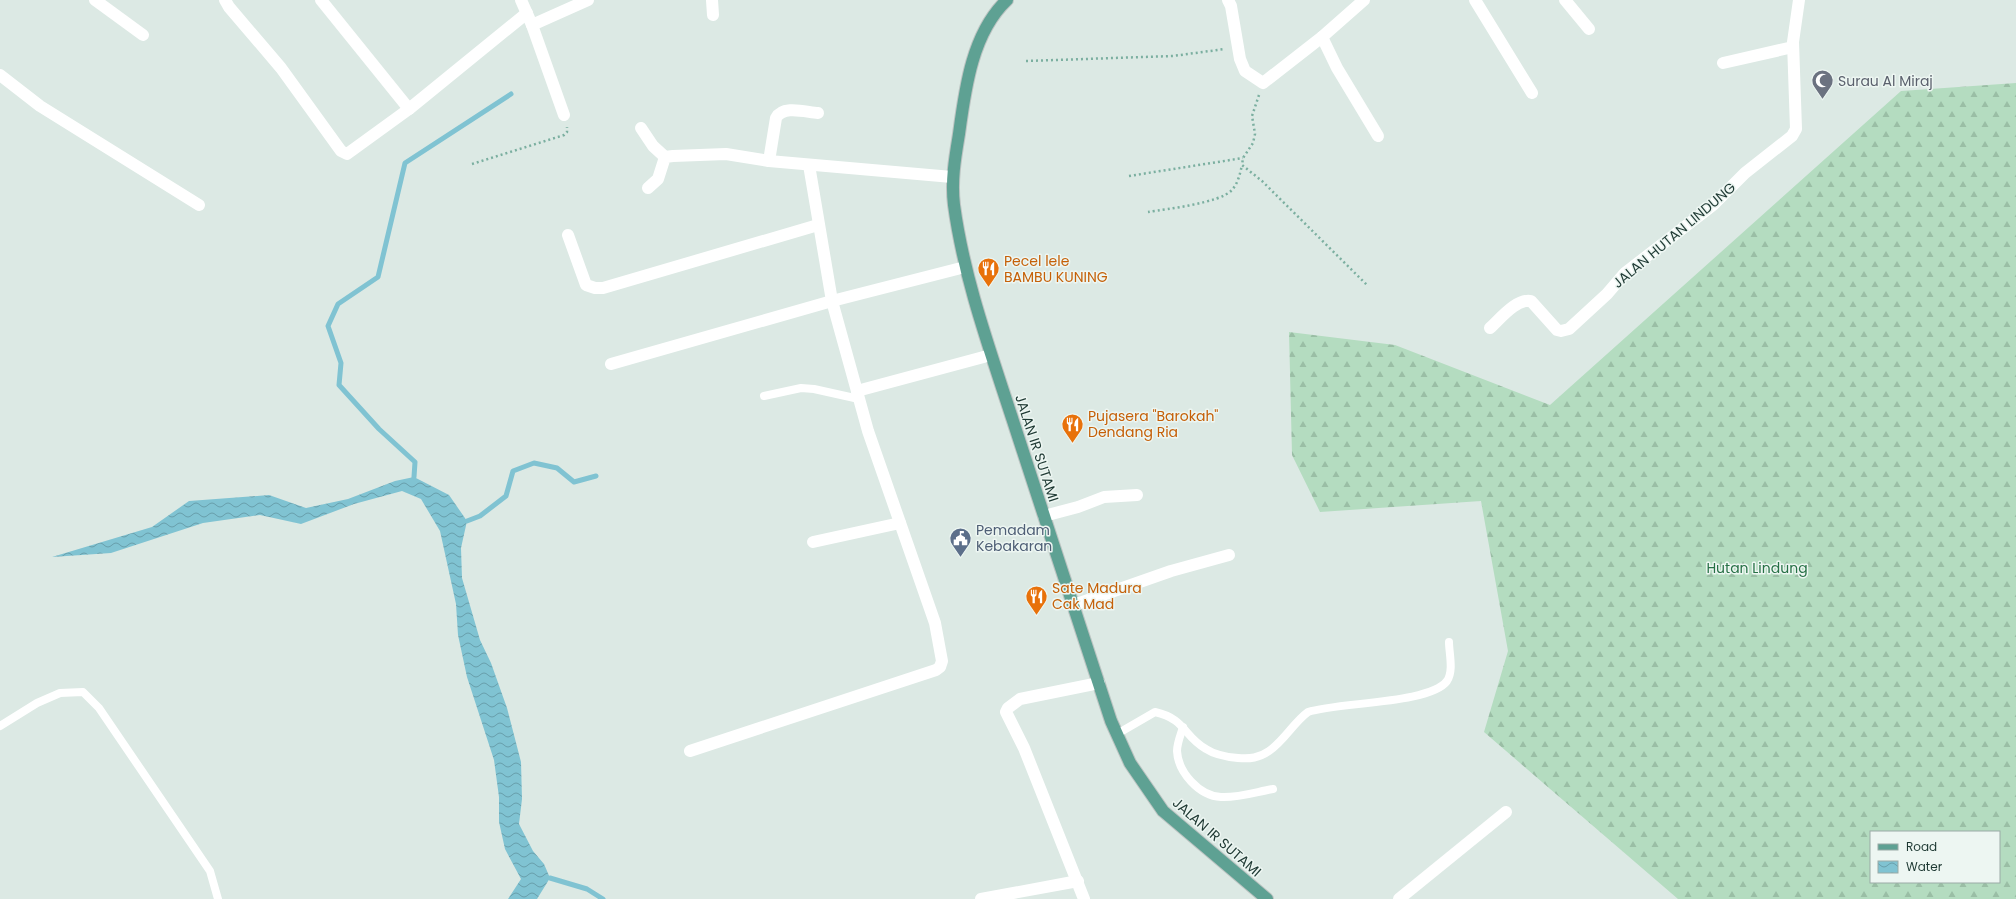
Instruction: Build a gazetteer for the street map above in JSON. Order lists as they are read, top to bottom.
{
  "streets": {
    "main road": ["JALAN IR SUTAMI"],
    "street": ["JALAN HUTAN LINDUNG"]
  },
  "parks": ["Hutan Lindung"],
  "places": {
    "mosque": ["Surau Al Miraj"],
    "restaurant": ["Pecel lele BAMBU KUNING", "Pujasera \"Barokah\" Dendang Ria", "Sate Madura Cak Mad"],
    "public building": ["Pemadam Kebakaran"]
  },
  "legend": ["Road", "Water"]
}
